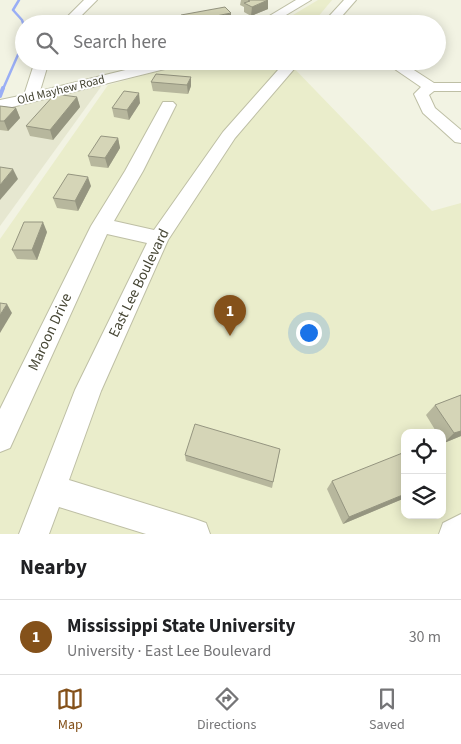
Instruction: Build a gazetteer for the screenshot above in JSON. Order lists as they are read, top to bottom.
{
  "streets": {
    "street": ["Old Mayhew Road", "East Lee Boulevard", "Maroon Drive"]
  },
  "page": {
    "search": "Search here",
    "pins": "1",
    "heading": "Nearby",
    "list": [
      {
        "mark": "1",
        "name": "Mississippi State University",
        "note": "University · East Lee Boulevard",
        "value": "30 m"
      }
    ],
    "nav": ["Map", "Directions", "Saved"]
  }
}
